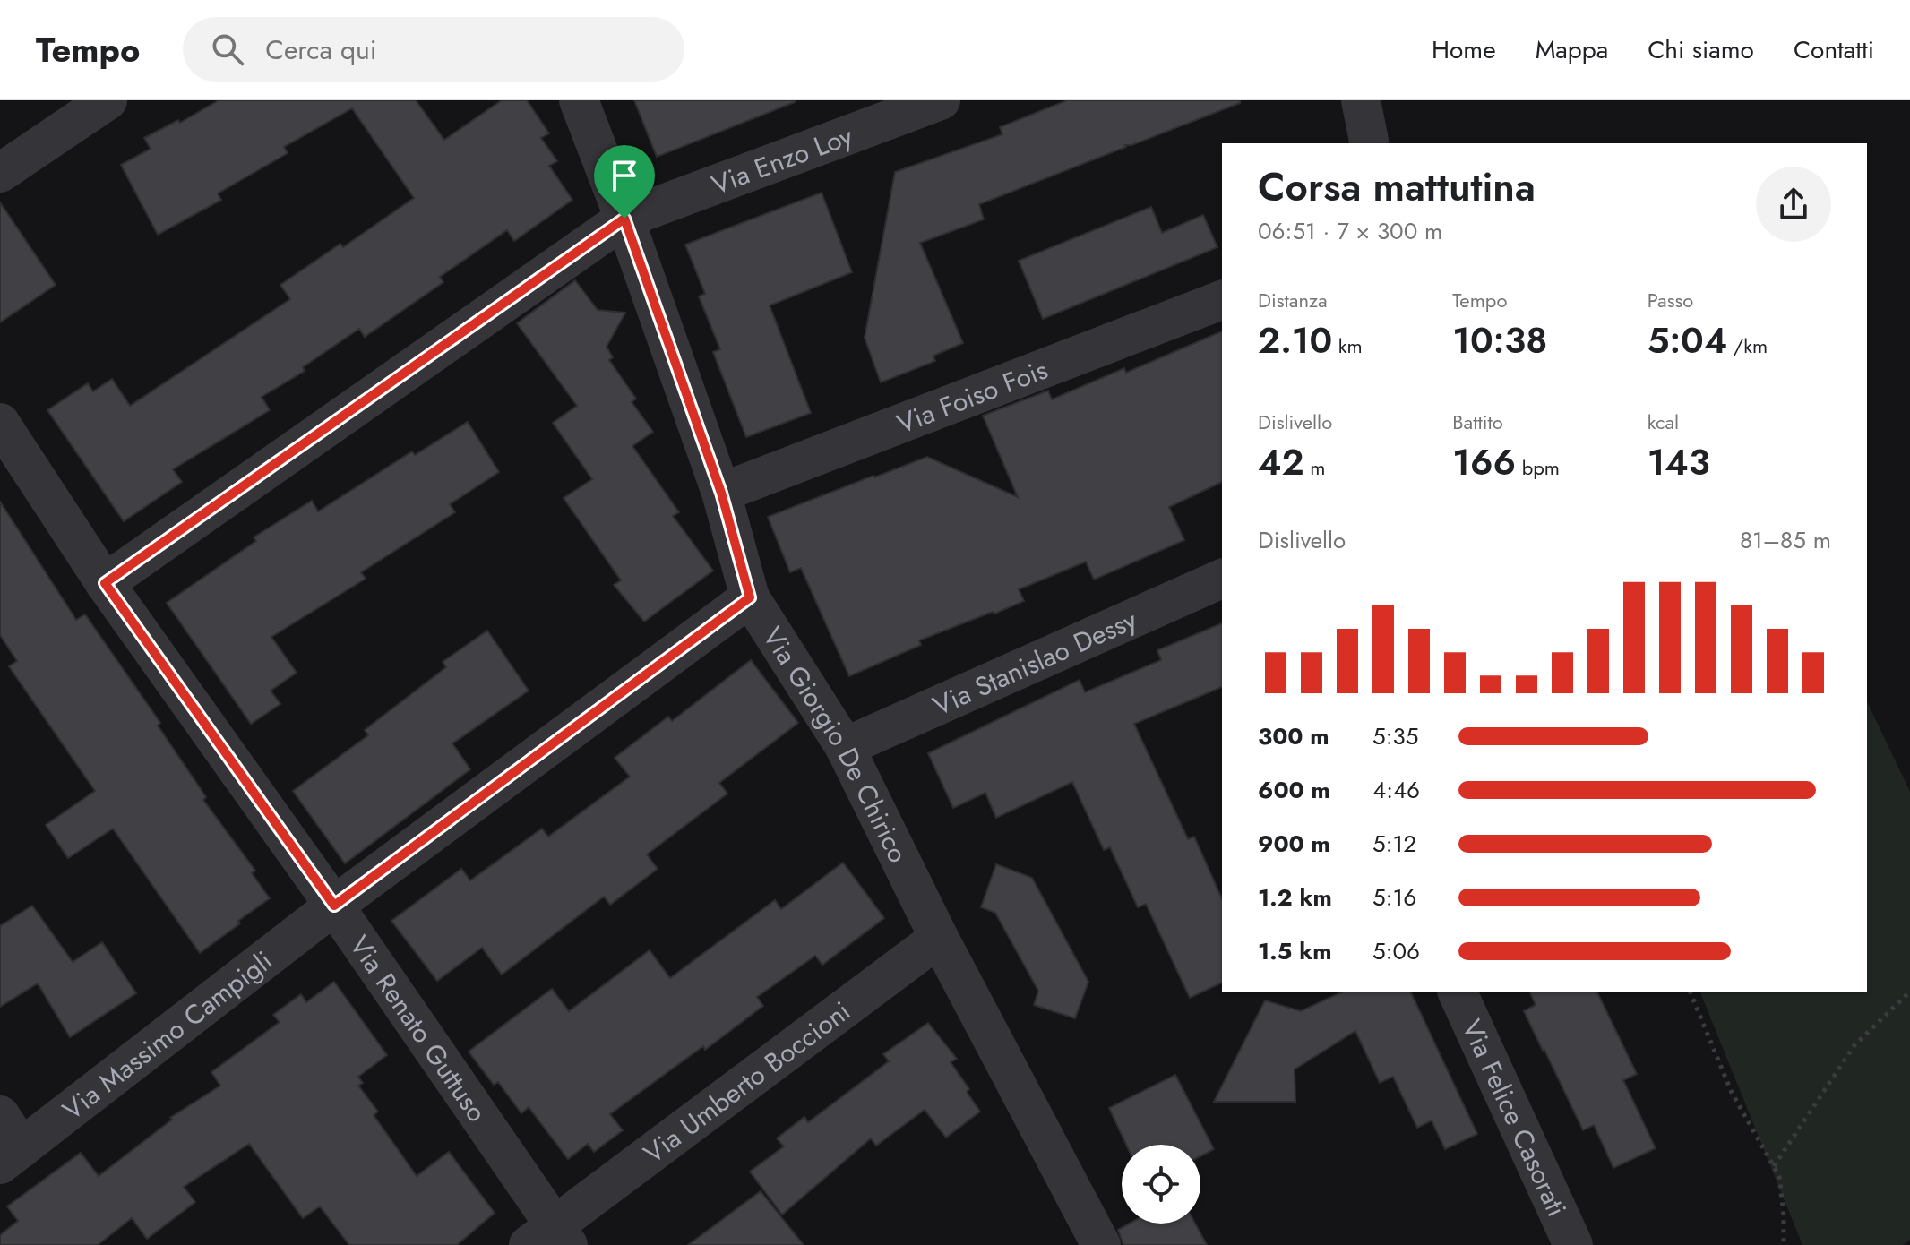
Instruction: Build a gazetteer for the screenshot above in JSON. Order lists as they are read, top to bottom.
{
  "streets": {
    "street": [
      "Via Enzo Loy",
      "Via Foiso Fois",
      "Via Stanislao Dessy",
      "Via Giorgio De Chirico",
      "Via Renato Guttuso",
      "Via Massimo Campigli",
      "Via Umberto Boccioni",
      "Via Felice Casorati"
    ]
  },
  "crossings": [
    ["Via Enzo Loy", "Via Giorgio De Chirico"],
    ["Via Enzo Loy", "Via Renato Guttuso"],
    ["Via Foiso Fois", "Via Giorgio De Chirico"],
    ["Via Stanislao Dessy", "Via Giorgio De Chirico"],
    ["Via Giorgio De Chirico", "Via Massimo Campigli"],
    ["Via Giorgio De Chirico", "Via Umberto Boccioni"],
    ["Via Renato Guttuso", "Via Massimo Campigli"],
    ["Via Renato Guttuso", "Via Umberto Boccioni"]
  ],
  "page": {
    "header": "Tempo",
    "search": "Cerca qui",
    "nav": [
      "Home",
      "Mappa",
      "Chi siamo",
      "Contatti"
    ],
    "heading": ["Corsa mattutina", "06:51 · 7 × 300 m"],
    "stats": [
      ["Distanza", "2.10 km"],
      ["Tempo", "10:38"],
      ["Passo", "5:04 /km"],
      ["Dislivello", "42 m"],
      ["Battito", "166 bpm"],
      ["kcal", "143"]
    ],
    "chart": ["Dislivello", "81–85 m"],
    "list": [
      {
        "name": "300 m",
        "note": "5:35"
      },
      {
        "name": "600 m",
        "note": "4:46"
      },
      {
        "name": "900 m",
        "note": "5:12"
      },
      {
        "name": "1.2 km",
        "note": "5:16"
      },
      {
        "name": "1.5 km",
        "note": "5:06"
      }
    ]
  }
}
